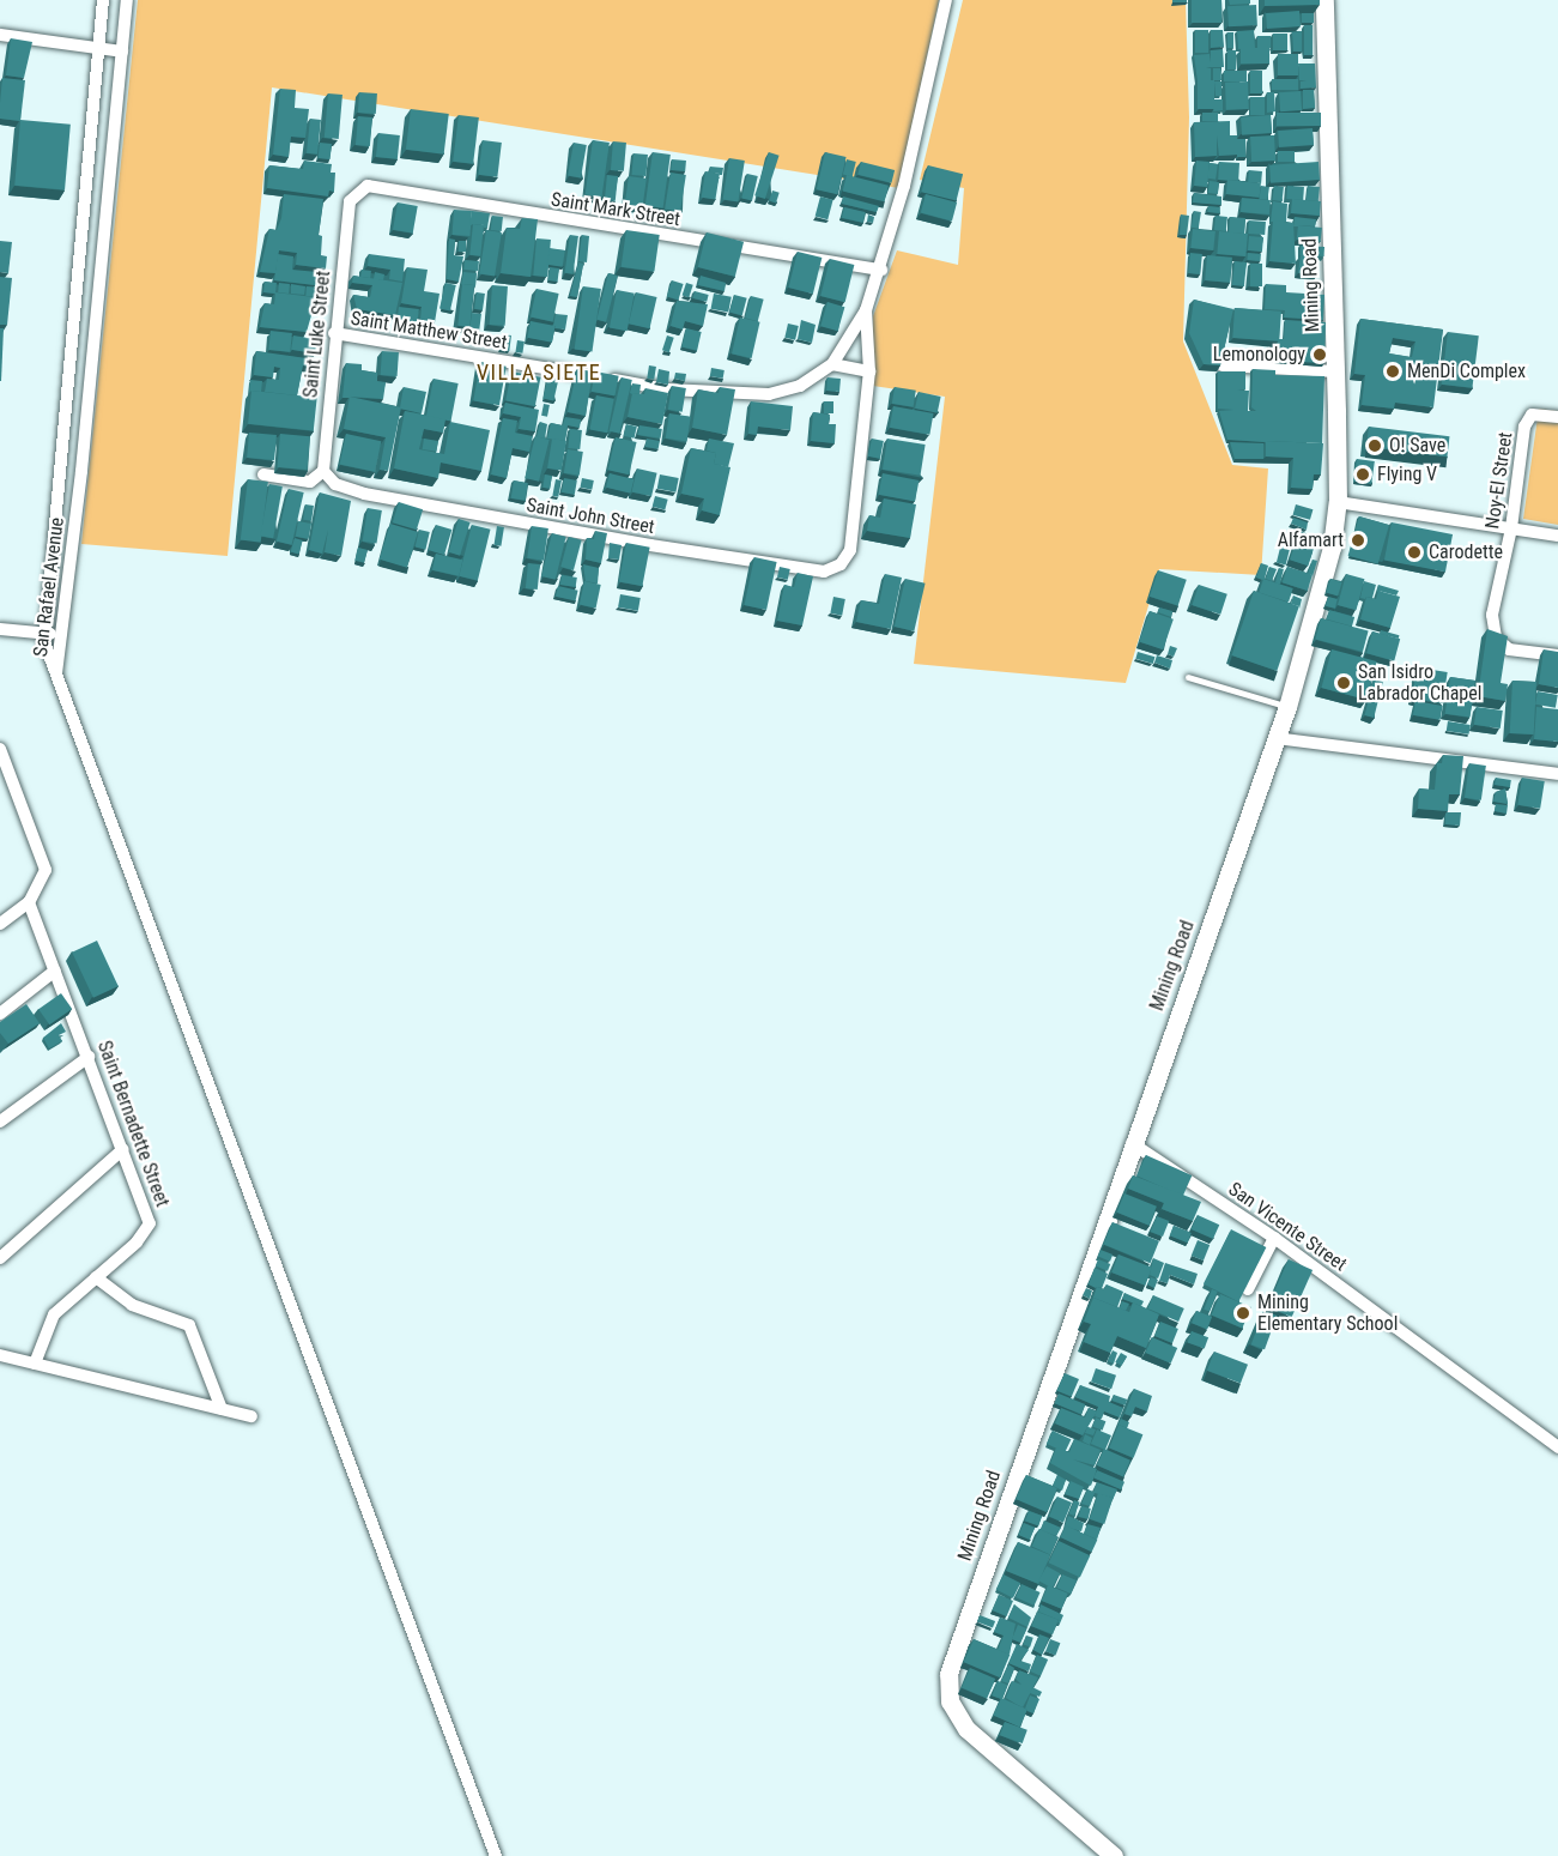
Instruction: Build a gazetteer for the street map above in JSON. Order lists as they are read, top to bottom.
{
  "streets": {
    "street": [
      "Saint Mark Street",
      "Mining Road",
      "Saint Matthew Street",
      "Saint Luke Street",
      "Noy-El Street",
      "Saint John Street",
      "San Rafael Avenue",
      "Saint Bernadette Street",
      "San Vicente Street"
    ]
  },
  "crossings": [
    ["Saint Mark Street", "Saint Luke Street"],
    ["Mining Road", "San Vicente Street"],
    ["Saint Matthew Street", "Saint Luke Street"],
    ["Saint Luke Street", "Saint John Street"]
  ],
  "districts": ["VILLA SIETE"],
  "places": [
    "Lemonology",
    "MenDi Complex",
    "O! Save",
    "Flying V",
    "Alfamart",
    "Carodette",
    "San Isidro Labrador Chapel",
    "Mining Elementary School"
  ]
}
